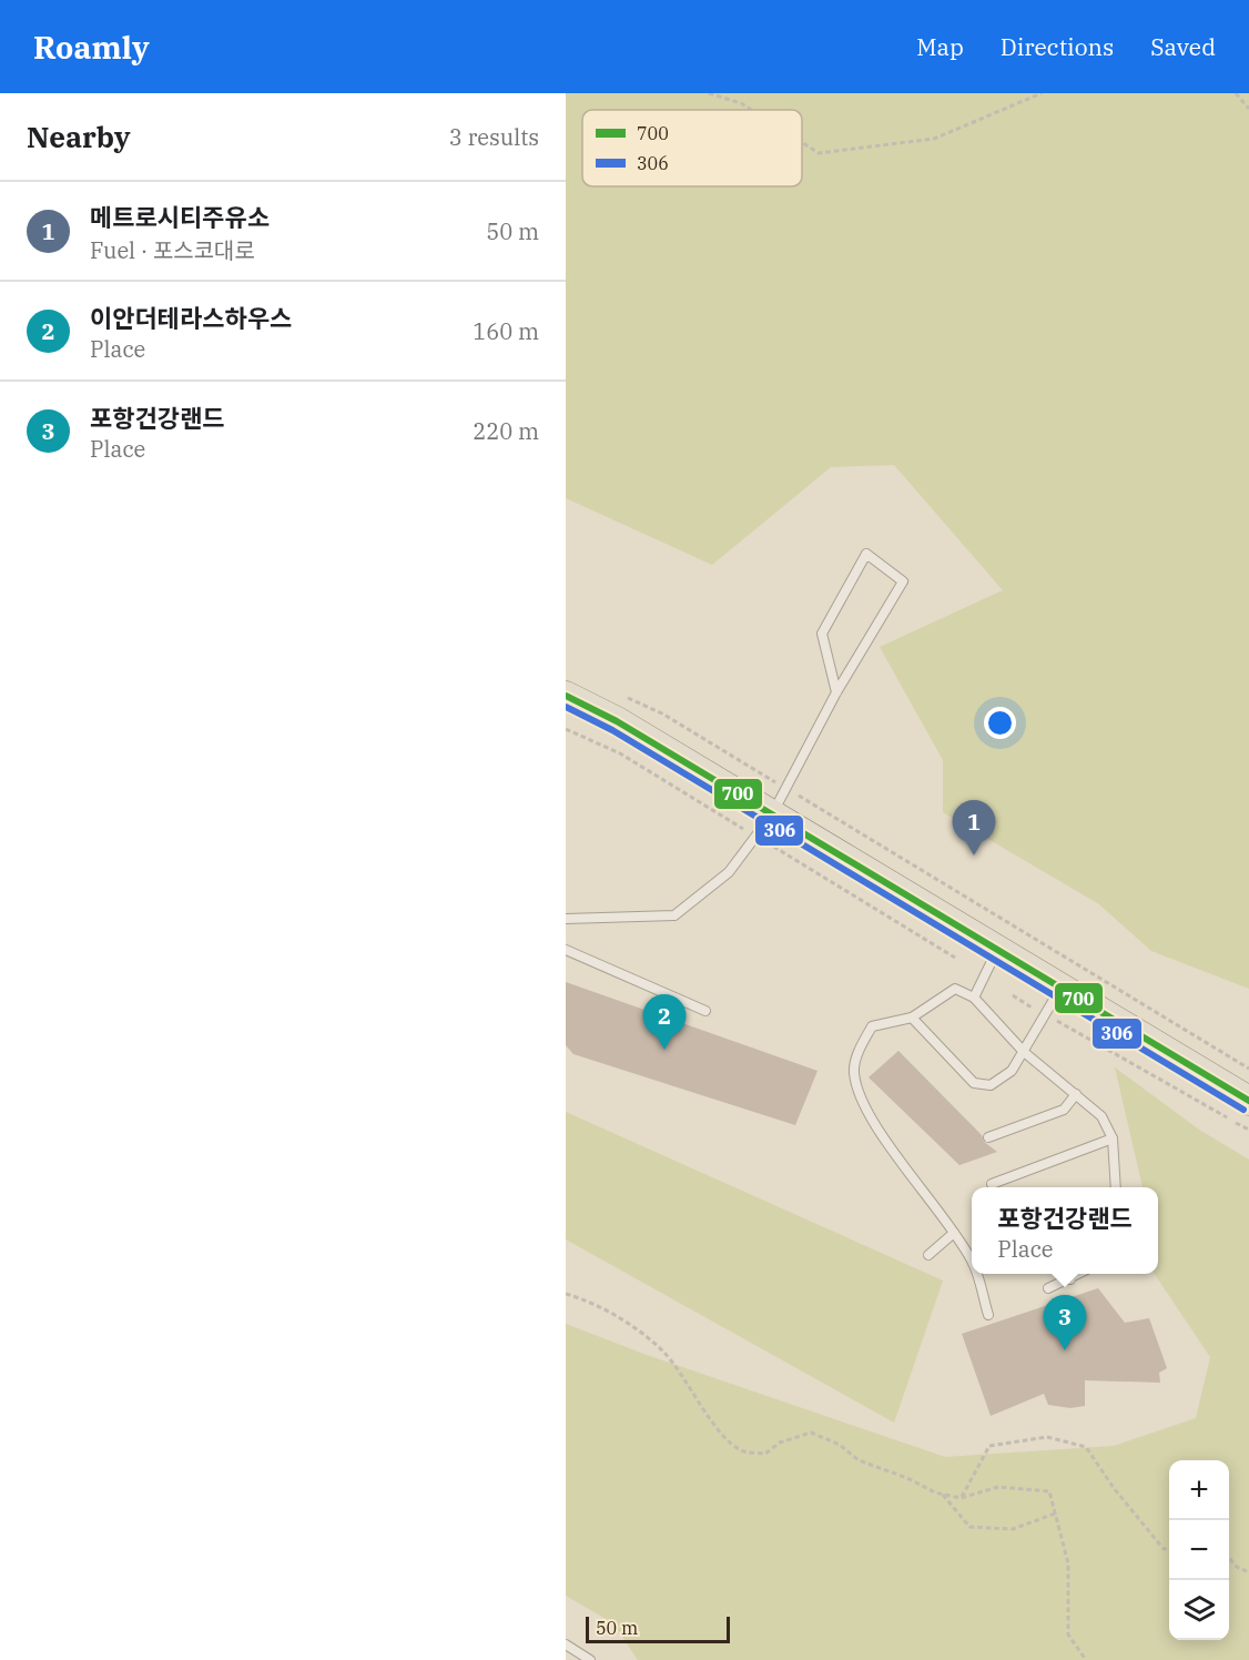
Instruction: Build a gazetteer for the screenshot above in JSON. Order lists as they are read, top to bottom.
{
  "lines": ["transit line 700", "transit line 306"],
  "legend": ["700", "306"],
  "scale_bar": "50 m",
  "page": {
    "header": "Roamly",
    "nav": ["Map", "Directions", "Saved"],
    "heading": ["Nearby", "3 results"],
    "list": [
      {
        "mark": "1",
        "name": "메트로시티주유소",
        "note": "Fuel · 포스코대로",
        "value": "50 m"
      },
      {
        "mark": "2",
        "name": "이안더테라스하우스",
        "note": "Place",
        "value": "160 m"
      },
      {
        "mark": "3",
        "name": "포항건강랜드",
        "note": "Place",
        "value": "220 m"
      }
    ],
    "pins": ["1", "2", "3"],
    "popup": ["포항건강랜드", "Place"],
    "map_buttons": ["+", "−"],
    "scale": "50 m"
  }
}
